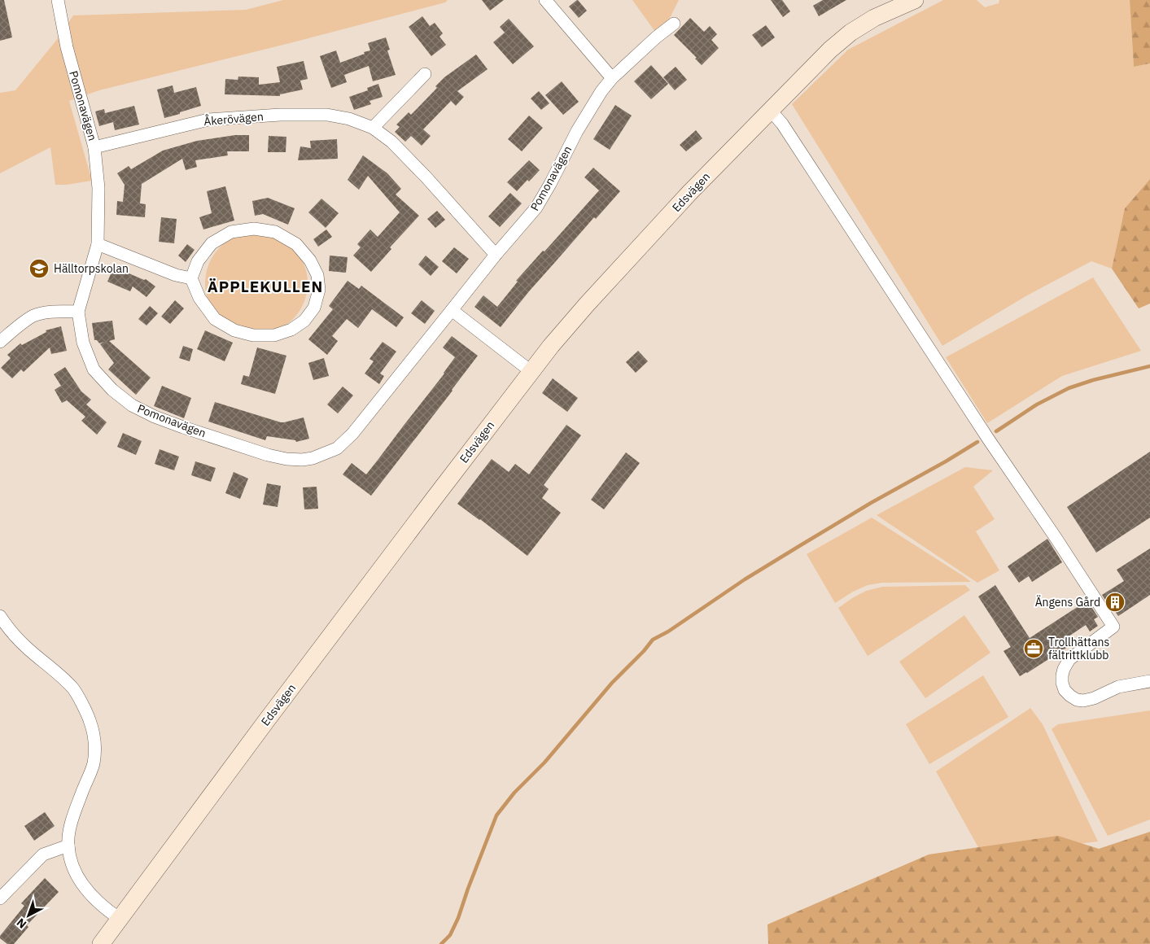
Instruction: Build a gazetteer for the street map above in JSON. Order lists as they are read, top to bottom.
{
  "streets": {
    "street": ["Pomonavägen", "Åkerövägen", "Edsvägen"]
  },
  "crossings": [
    ["Pomonavägen", "Åkerövägen"]
  ],
  "districts": ["ÄPPLEKULLEN"],
  "places": {
    "school or university": ["Hälltorpskolan"],
    "building": ["Ängens Gård"],
    "office": ["Trollhättans fältrittklubb"]
  },
  "north": "bottom left"
}
